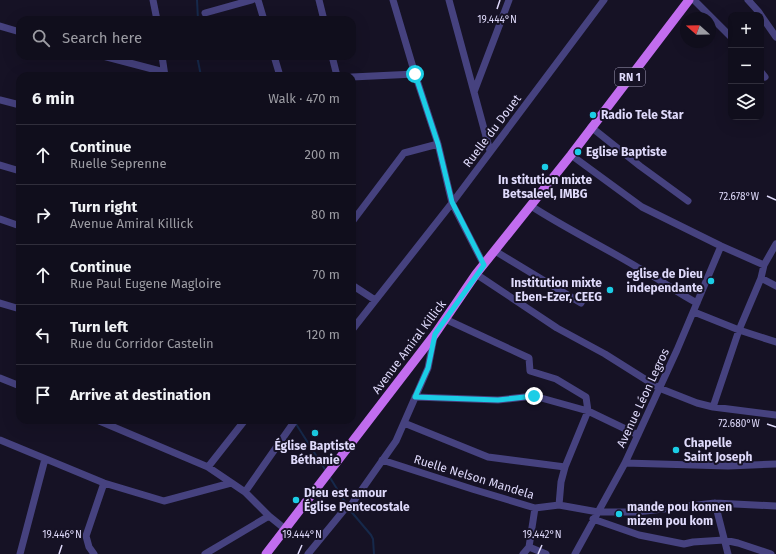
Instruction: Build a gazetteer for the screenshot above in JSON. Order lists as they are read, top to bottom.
{
  "streets": {
    "main road": ["RN 1", "Avenue Amiral Killick"],
    "street": ["Ruelle du Douet", "Avenue Léon Legros", "Ruelle Nelson Mandela"]
  },
  "crossings": [
    ["RN 1", "Avenue Amiral Killick"],
    ["Avenue Léon Legros", "Ruelle Nelson Mandela"]
  ],
  "places": [
    "Radio Tele Star",
    "Eglise Baptiste",
    "In stitution mixte Betsaleel, IMBG",
    "eglise de Dieu independante",
    "Institution mixte Eben-Ezer, CEEG",
    "Église Baptiste Béthanie",
    "Chapelle Saint Joseph",
    "Dieu est amour Église Pentecostale",
    "mande pou konnen mizem pou kom"
  ],
  "north": "left",
  "page": {
    "map_buttons": ["+", "−"],
    "search": "Search here",
    "heading": ["6 min", "Walk · 470 m"],
    "list": [
      ["Continue", "Ruelle Seprenne", "200 m"],
      ["Turn right", "Avenue Amiral Killick", "80 m"],
      ["Continue", "Rue Paul Eugene Magloire", "70 m"],
      ["Turn left", "Rue du Corridor Castelin", "120 m"],
      "Arrive at destination"
    ]
  },
  "coordinates": [
    "19.444°N",
    "72.678°W",
    "72.680°W",
    "19.446°N",
    "19.442°N"
  ]
}
